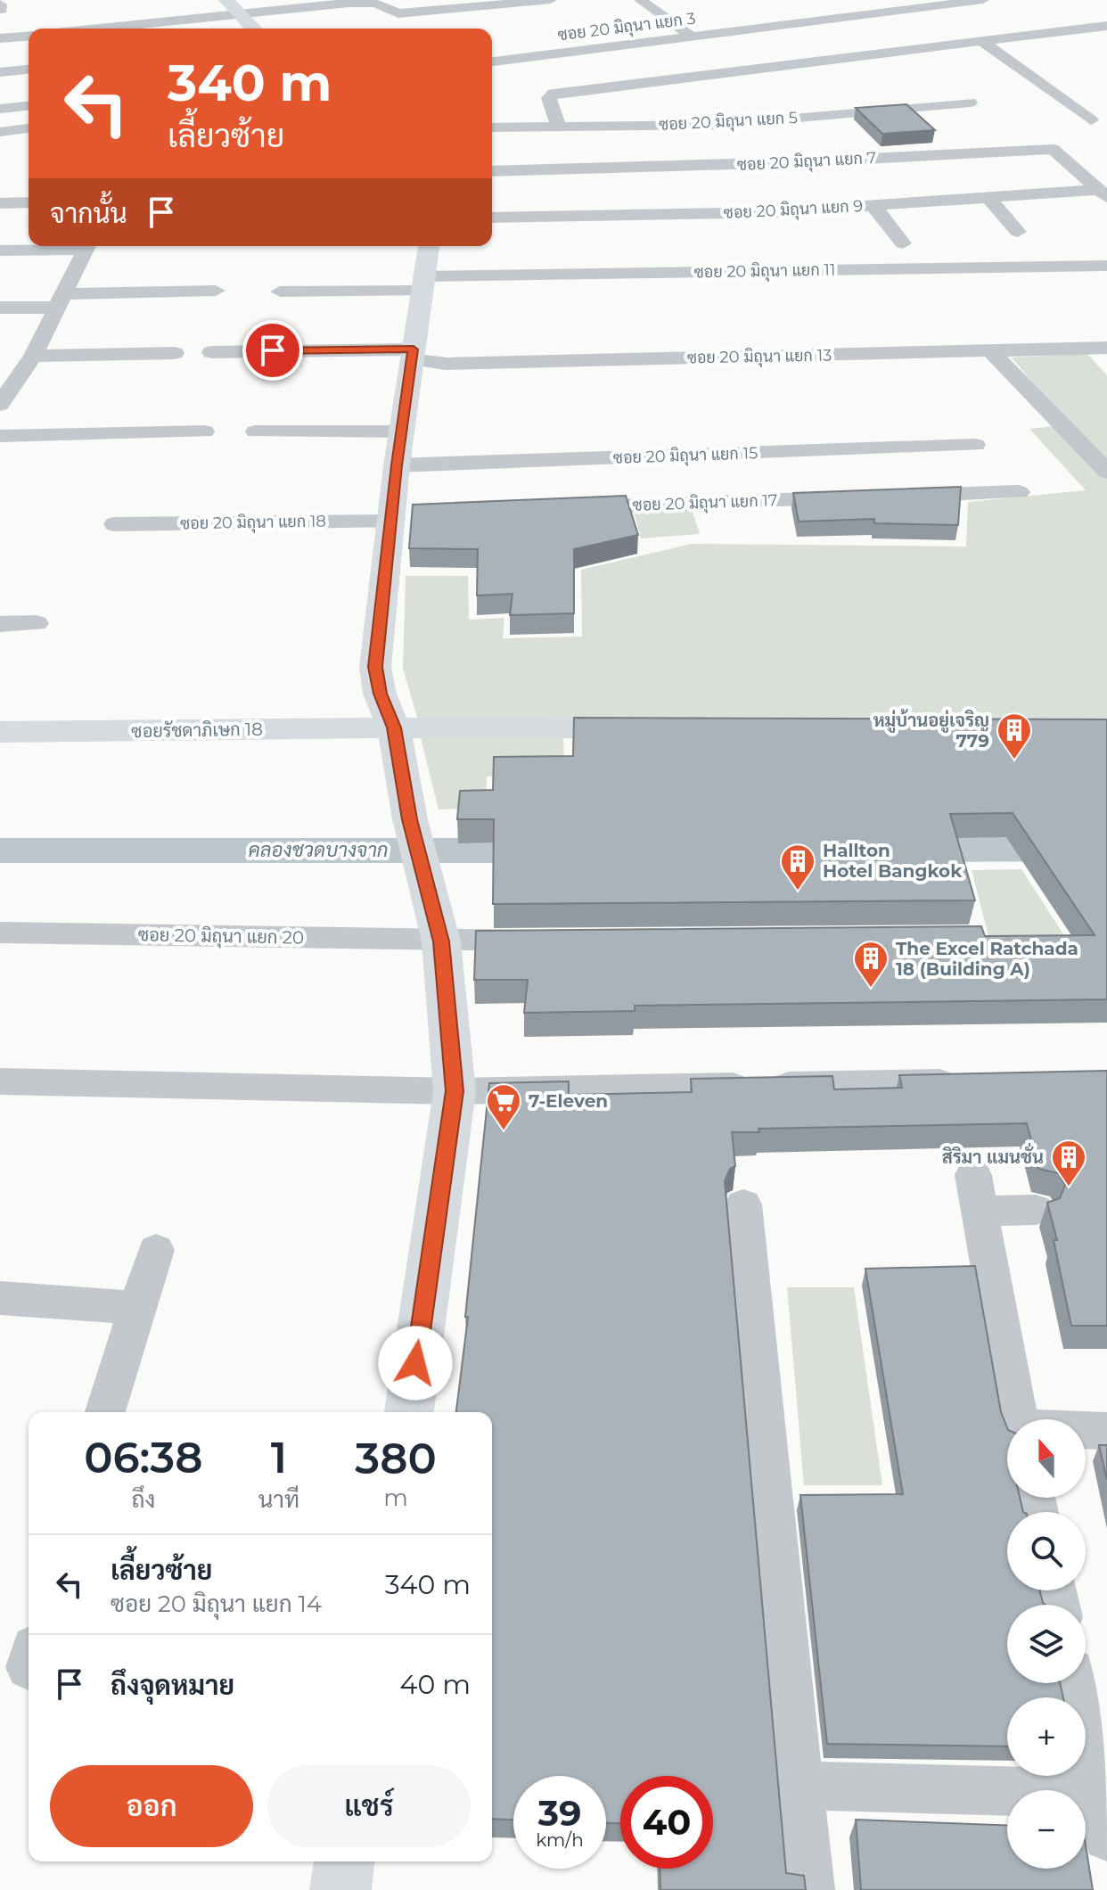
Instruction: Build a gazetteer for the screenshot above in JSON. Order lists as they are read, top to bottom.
{
  "streets": {
    "street": [
      "ซอย 20 มิถุนา แยก 3",
      "ซอย 20 มิถุนา แยก 5",
      "ซอย 20 มิถุนา แยก 7",
      "ซอย 20 มิถุนา แยก 9",
      "ซอย 20 มิถุนา แยก 11",
      "ซอย 20 มิถุนา แยก 13",
      "ซอย 20 มิถุนา แยก 15",
      "ซอย 20 มิถุนา แยก 17",
      "ซอย 20 มิถุนา แยก 18",
      "ซอยรัชดาภิเษก 18",
      "ซอย 20 มิถุนา แยก 20"
    ]
  },
  "crossings": [
    ["ซอย 20 มิถุนา แยก 7", "ซอย 20 มิถุนา แยก 9"]
  ],
  "water": ["คลองชวดบางจาก"],
  "places": {
    "building": [
      "หมู่บ้านอยู่เจริญ 779",
      "Hallton Hotel Bangkok",
      "The Excel Ratchada 18 (Building A)",
      "สิริมา แมนชั่น"
    ],
    "supermarket": ["7-Eleven"]
  },
  "north": "top",
  "page": {
    "turn": ["340 m", "เลี้ยวซ้าย"],
    "then": "จากนั้น",
    "eta": [
      "06:38",
      "ถึง",
      "1",
      "นาที",
      "380",
      "m"
    ],
    "map_buttons": ["+", "−"],
    "list": [
      {
        "name": "เลี้ยวซ้าย",
        "note": "ซอย 20 มิถุนา แยก 14",
        "value": "340 m"
      },
      {
        "name": "ถึงจุดหมาย",
        "value": "40 m"
      }
    ],
    "buttons": ["ออก", "แชร์"],
    "speed": "39 km/h",
    "limit": "40"
  }
}
